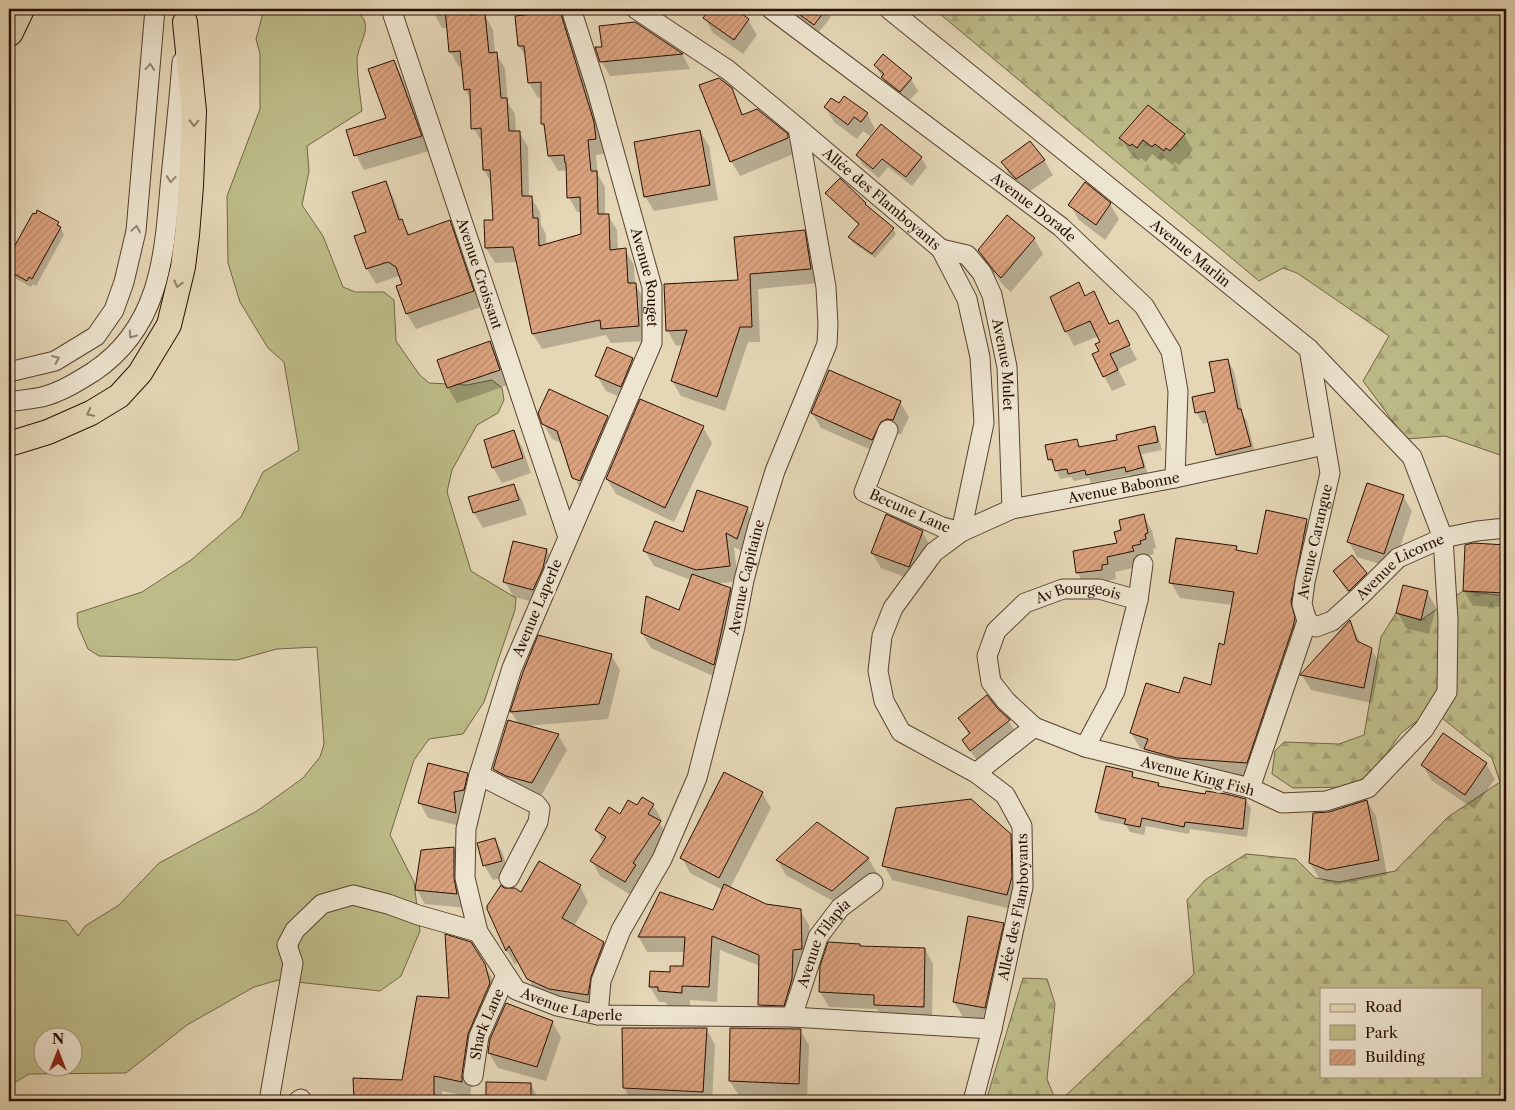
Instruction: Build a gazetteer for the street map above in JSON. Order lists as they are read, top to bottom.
{
  "streets": {
    "street": [
      "Allée des Flamboyants",
      "Avenue Dorade",
      "Avenue Marlin",
      "Avenue Croissant",
      "Avenue Rouget",
      "Avenue Mulet",
      "Avenue Babonne",
      "Becune Lane",
      "Avenue Carangue",
      "Avenue Licorne",
      "Avenue Capitaine",
      "Av Bourgeois",
      "Avenue Laperle",
      "Avenue King Fish",
      "Avenue Tilapia",
      "Shark Lane"
    ]
  },
  "crossings": [
    ["Allée des Flamboyants", "Avenue Mulet"],
    ["Allée des Flamboyants", "Avenue Babonne"],
    ["Allée des Flamboyants", "Becune Lane"],
    ["Allée des Flamboyants", "Avenue Capitaine"],
    ["Allée des Flamboyants", "Avenue Laperle"],
    ["Avenue Dorade", "Avenue Babonne"],
    ["Avenue Marlin", "Avenue Carangue"],
    ["Avenue Marlin", "Avenue Licorne"],
    ["Avenue Marlin", "Avenue King Fish"],
    ["Avenue Croissant", "Avenue Rouget"],
    ["Avenue Croissant", "Avenue Laperle"],
    ["Avenue Rouget", "Avenue Laperle"],
    ["Avenue Mulet", "Avenue Babonne"],
    ["Avenue Babonne", "Becune Lane"],
    ["Avenue Babonne", "Avenue Carangue"],
    ["Avenue Carangue", "Avenue Licorne"],
    ["Avenue Carangue", "Avenue King Fish"],
    ["Avenue Licorne", "Avenue King Fish"],
    ["Avenue Capitaine", "Avenue Laperle"],
    ["Av Bourgeois", "Avenue King Fish"],
    ["Avenue Laperle", "Avenue Tilapia"],
    ["Avenue Laperle", "Shark Lane"]
  ],
  "legend": ["Road", "Park", "Building"],
  "north": "top"
}
